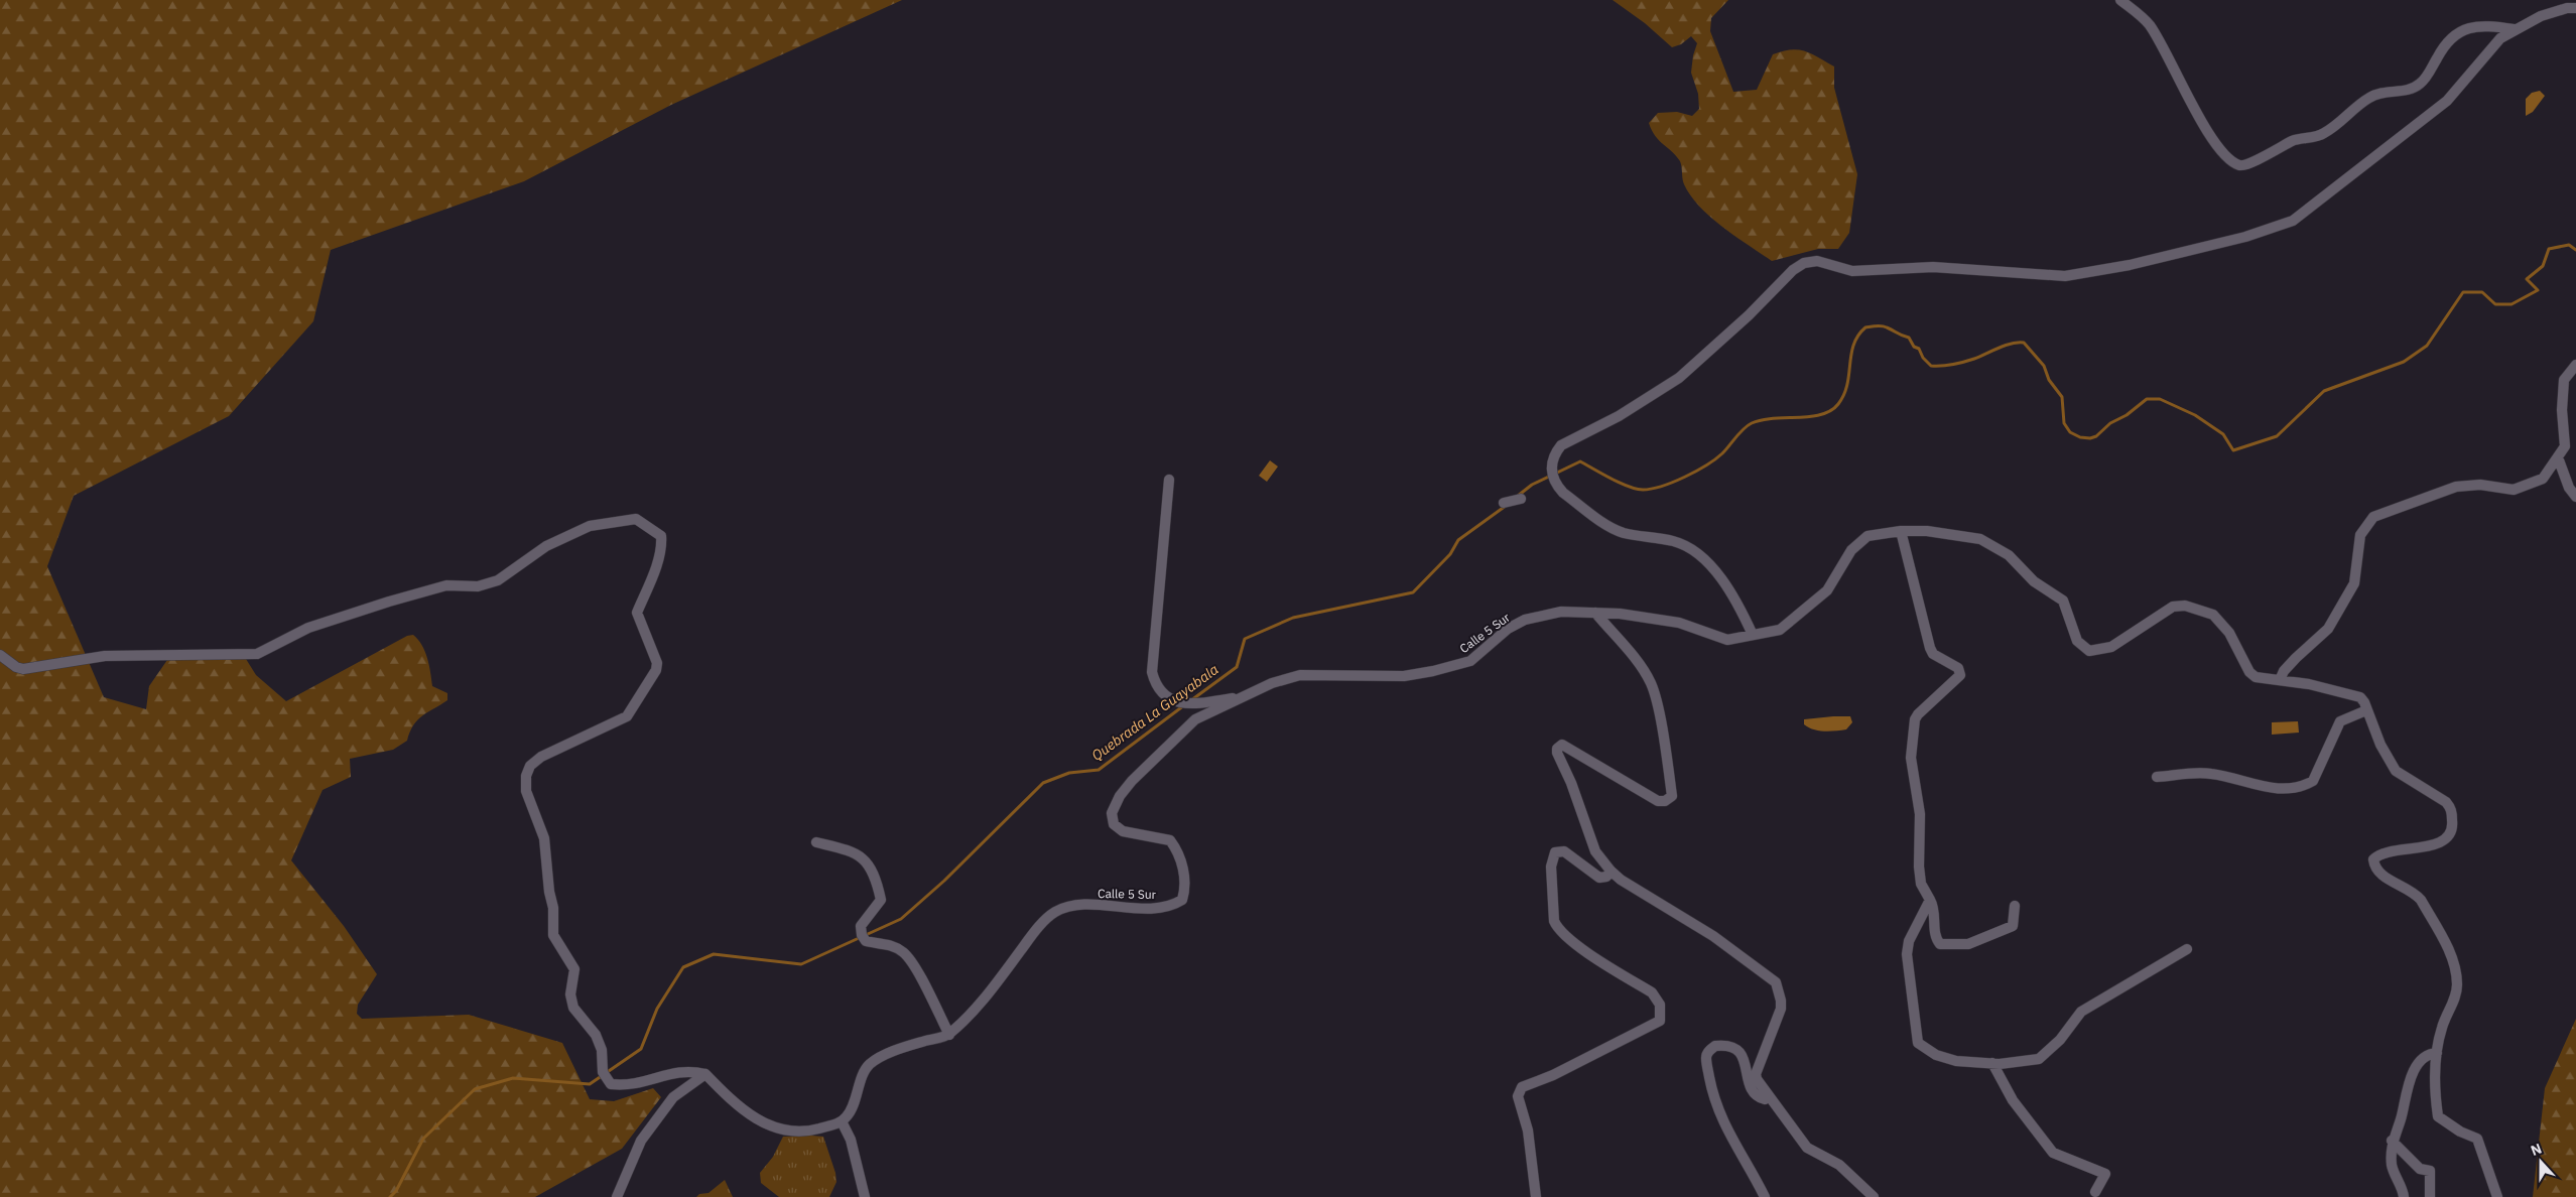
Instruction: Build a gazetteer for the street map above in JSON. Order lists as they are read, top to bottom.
{
  "streets": {
    "street": ["Calle 5 Sur"]
  },
  "water": ["Quebrada La Guayabala"],
  "north": "top"
}
